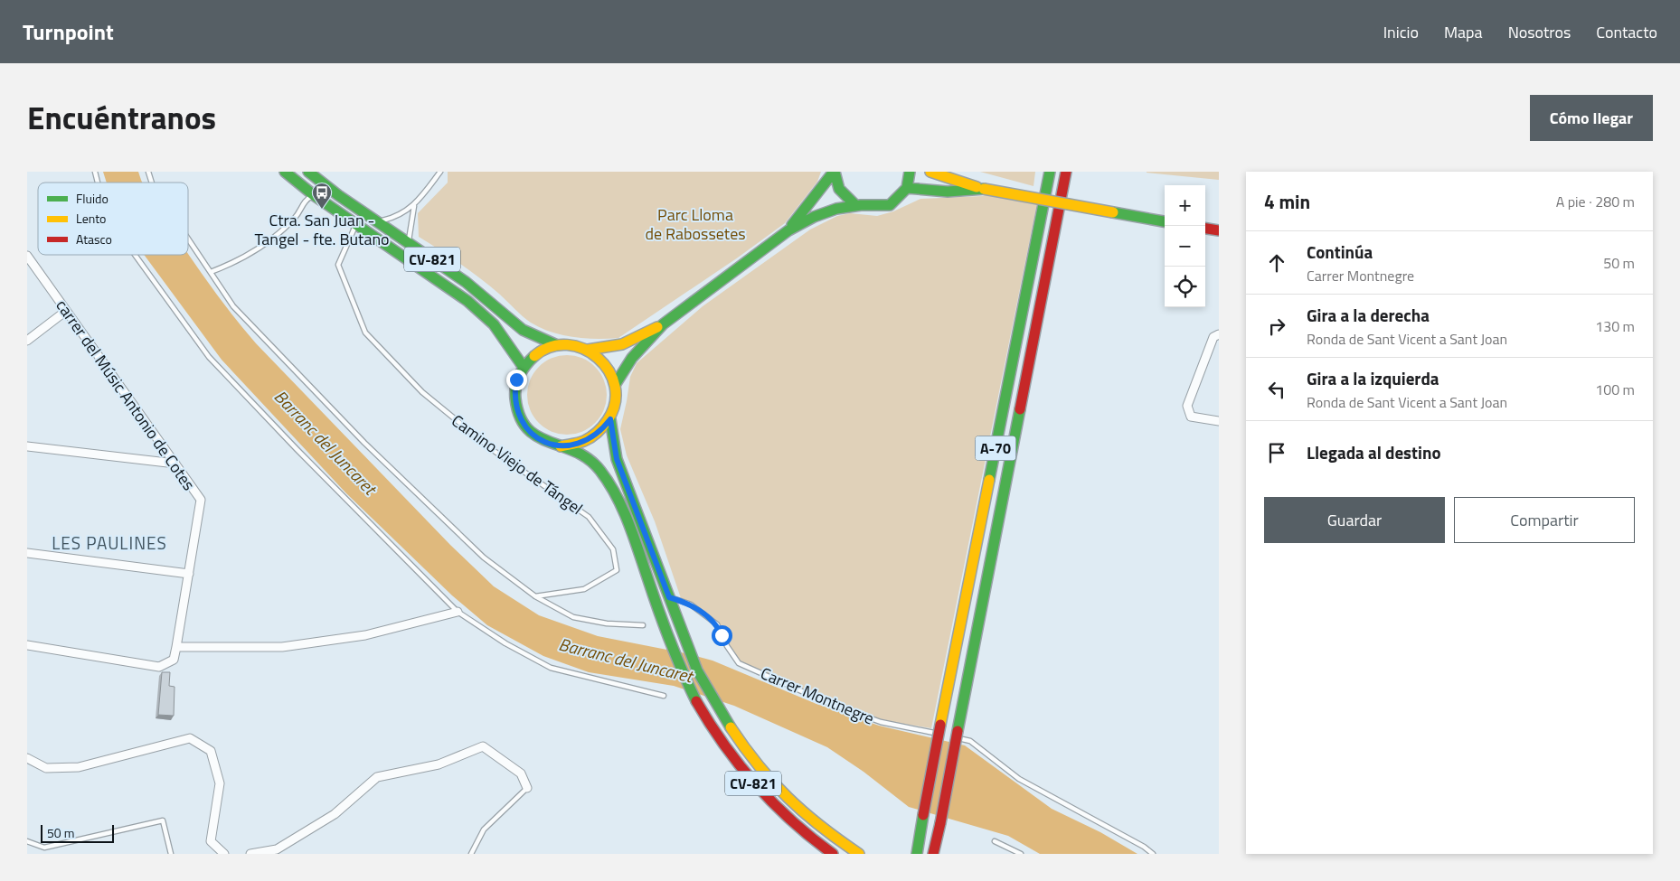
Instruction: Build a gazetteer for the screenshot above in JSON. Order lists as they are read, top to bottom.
{
  "streets": {
    "main road": ["CV-821", "A-70"],
    "street": ["carrer del Músic Antonio de Cotes"],
    "lane": ["Camino Viejo de Tángel", "Carrer Montnegre"]
  },
  "crossings": [
    ["CV-821", "Camino Viejo de Tángel"],
    ["CV-821", "Carrer Montnegre"]
  ],
  "districts": ["LES PAULINES"],
  "water": ["Barranc del Juncaret"],
  "parks": ["Parc Lloma de Rabossetes"],
  "places": {
    "bus stop": ["Ctra. San Juan - Tangel - fte. Butano"]
  },
  "legend": ["Fluido", "Lento", "Atasco"],
  "scale_bar": "50 m",
  "page": {
    "header": "Turnpoint",
    "nav": [
      "Inicio",
      "Mapa",
      "Nosotros",
      "Contacto"
    ],
    "title": "Encuéntranos",
    "buttons": [
      "Cómo llegar",
      ["Guardar", "Compartir"]
    ],
    "heading": ["4 min", "A pie · 280 m"],
    "map_buttons": ["+", "−"],
    "list": [
      ["Continúa", "Carrer Montnegre", "50 m"],
      ["Gira a la derecha", "Ronda de Sant Vicent a Sant Joan", "130 m"],
      ["Gira a la izquierda", "Ronda de Sant Vicent a Sant Joan", "100 m"],
      "Llegada al destino"
    ],
    "scale": "50 m"
  }
}
